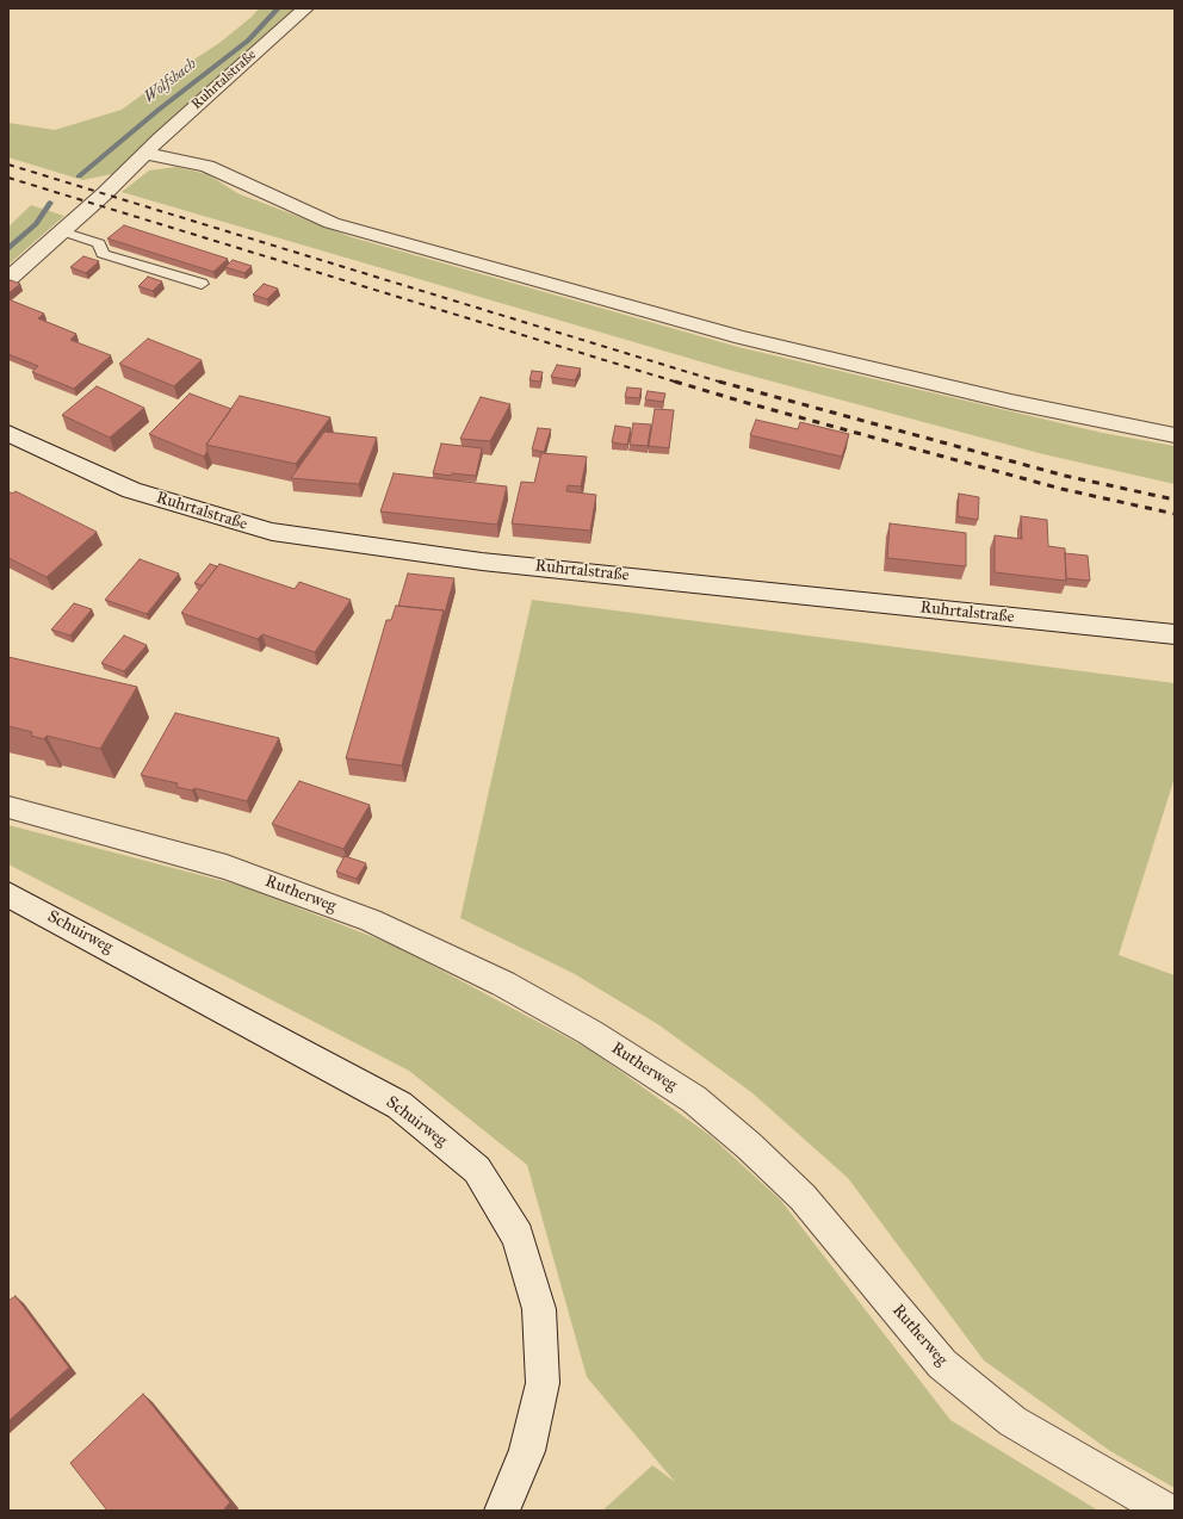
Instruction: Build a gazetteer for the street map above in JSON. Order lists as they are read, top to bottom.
{
  "streets": {
    "street": ["Ruhrtalstraße", "Rutherweg", "Schuirweg"]
  },
  "water": ["Wolfsbach"]
}
